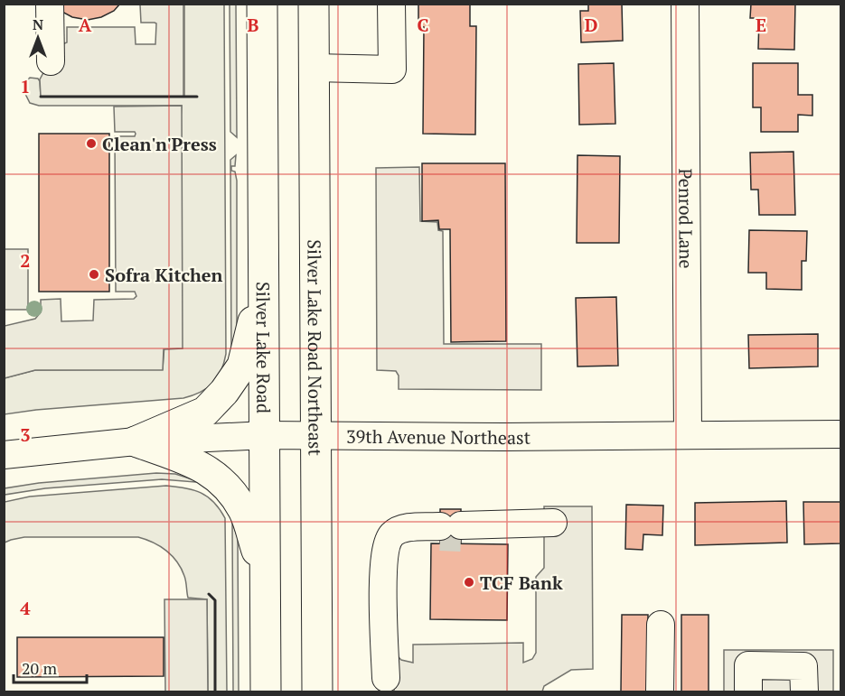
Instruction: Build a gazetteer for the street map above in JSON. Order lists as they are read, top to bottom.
{
  "streets": {
    "main road": ["Silver Lake Road", "Silver Lake Road Northeast"],
    "street": ["Penrod Lane", "39th Avenue Northeast"]
  },
  "crossings": [
    ["Penrod Lane", "39th Avenue Northeast"],
    ["Silver Lake Road", "39th Avenue Northeast"],
    ["Silver Lake Road Northeast", "39th Avenue Northeast"]
  ],
  "places": ["Clean'n'Press", "Sofra Kitchen", "TCF Bank"],
  "scale_bar": "20 m",
  "north": "top",
  "grid": {
    "columns": [
      "A",
      "B",
      "C",
      "D",
      "E"
    ],
    "rows": [
      "1",
      "2",
      "3",
      "4"
    ]
  }
}
